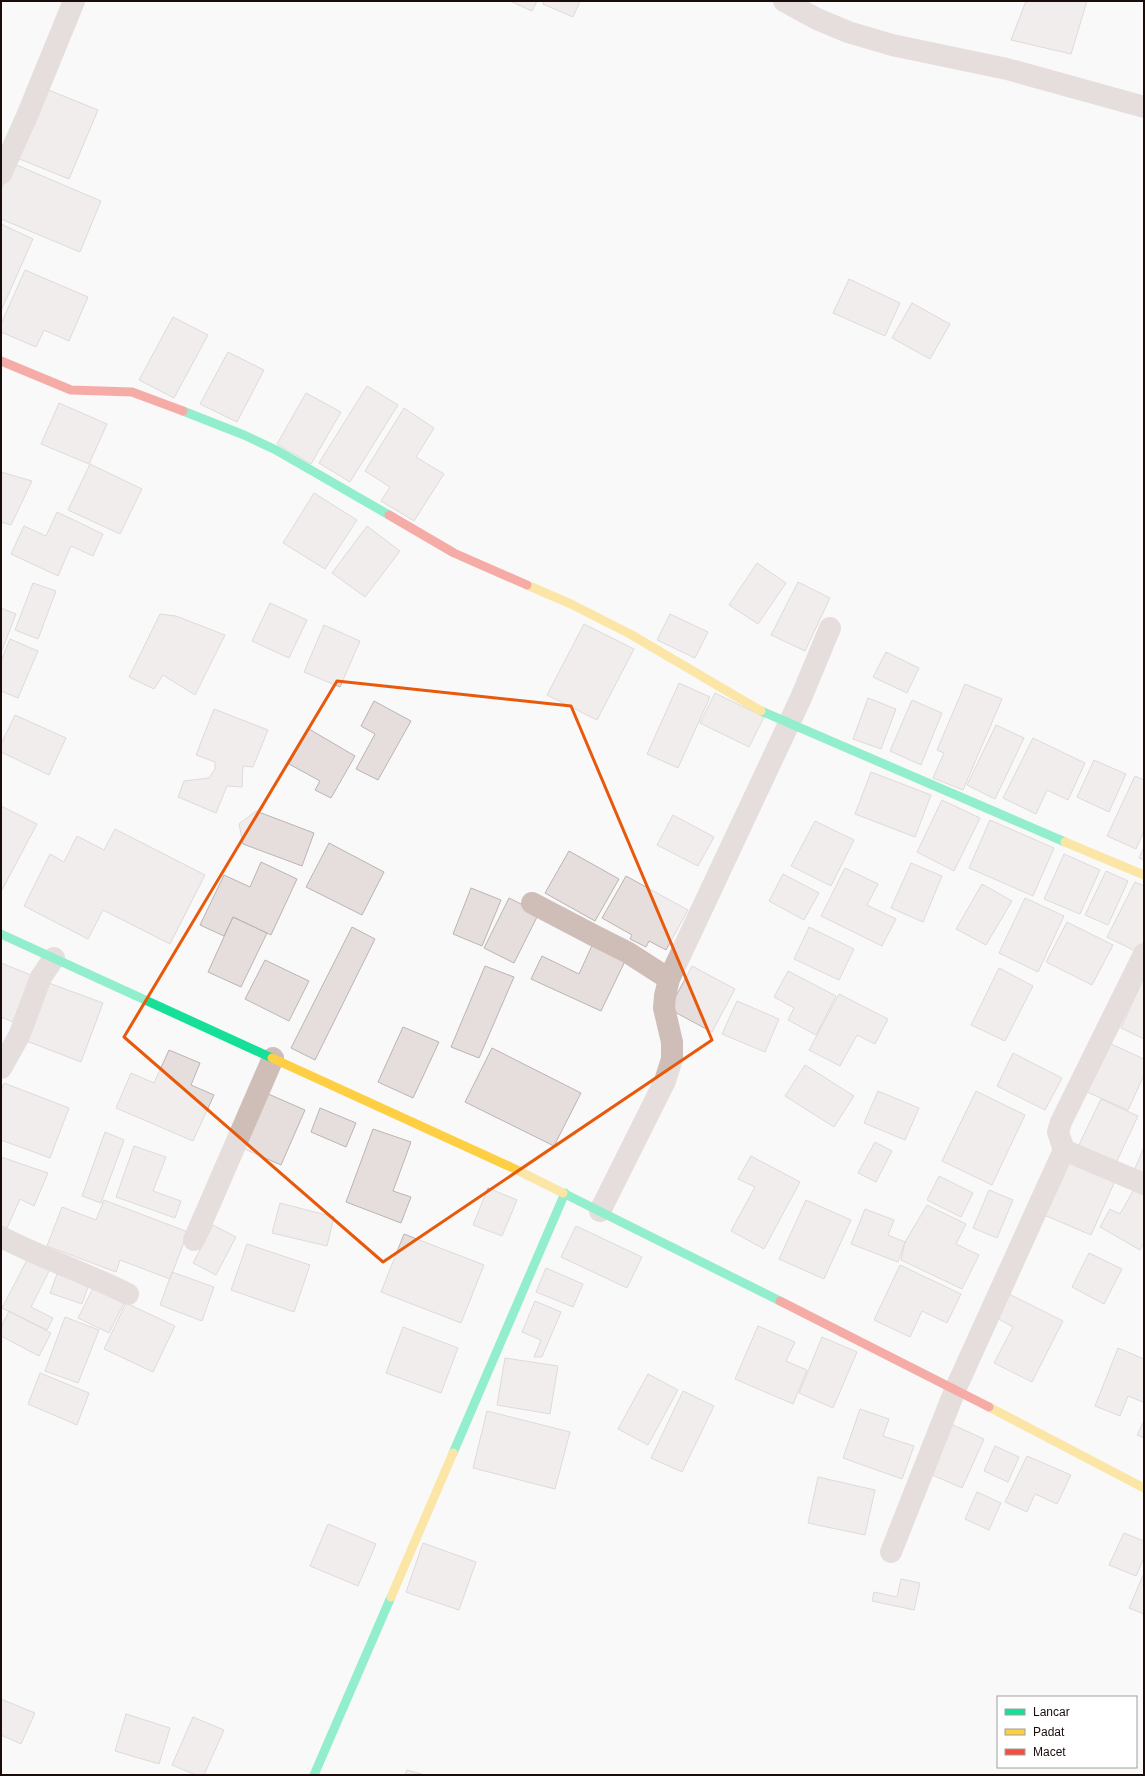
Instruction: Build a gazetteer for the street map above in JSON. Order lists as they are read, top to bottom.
{
  "legend": ["Lancar", "Padat", "Macet"]
}
